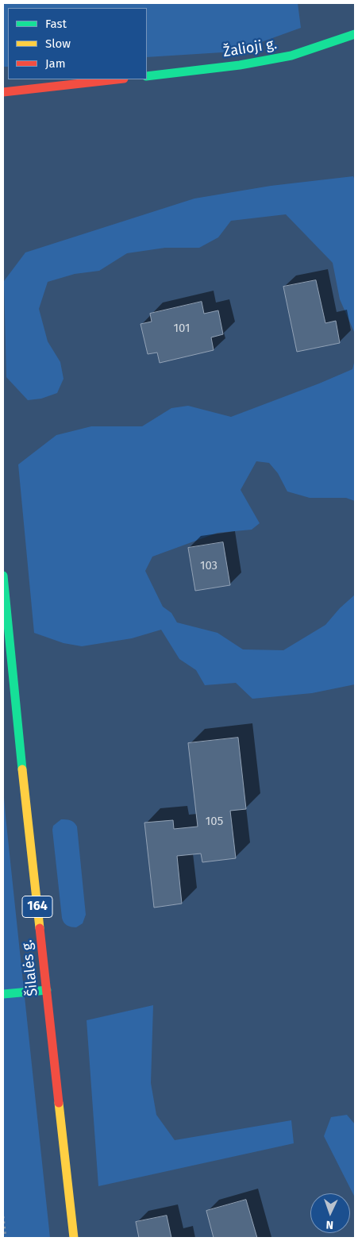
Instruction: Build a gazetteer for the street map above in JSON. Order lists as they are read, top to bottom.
{
  "streets": {
    "main road": ["Žalioji g.", "164", "Šilalės g."]
  },
  "house_numbers": ["101", "103", "105"],
  "legend": ["Fast", "Slow", "Jam"],
  "north": "bottom"
}
